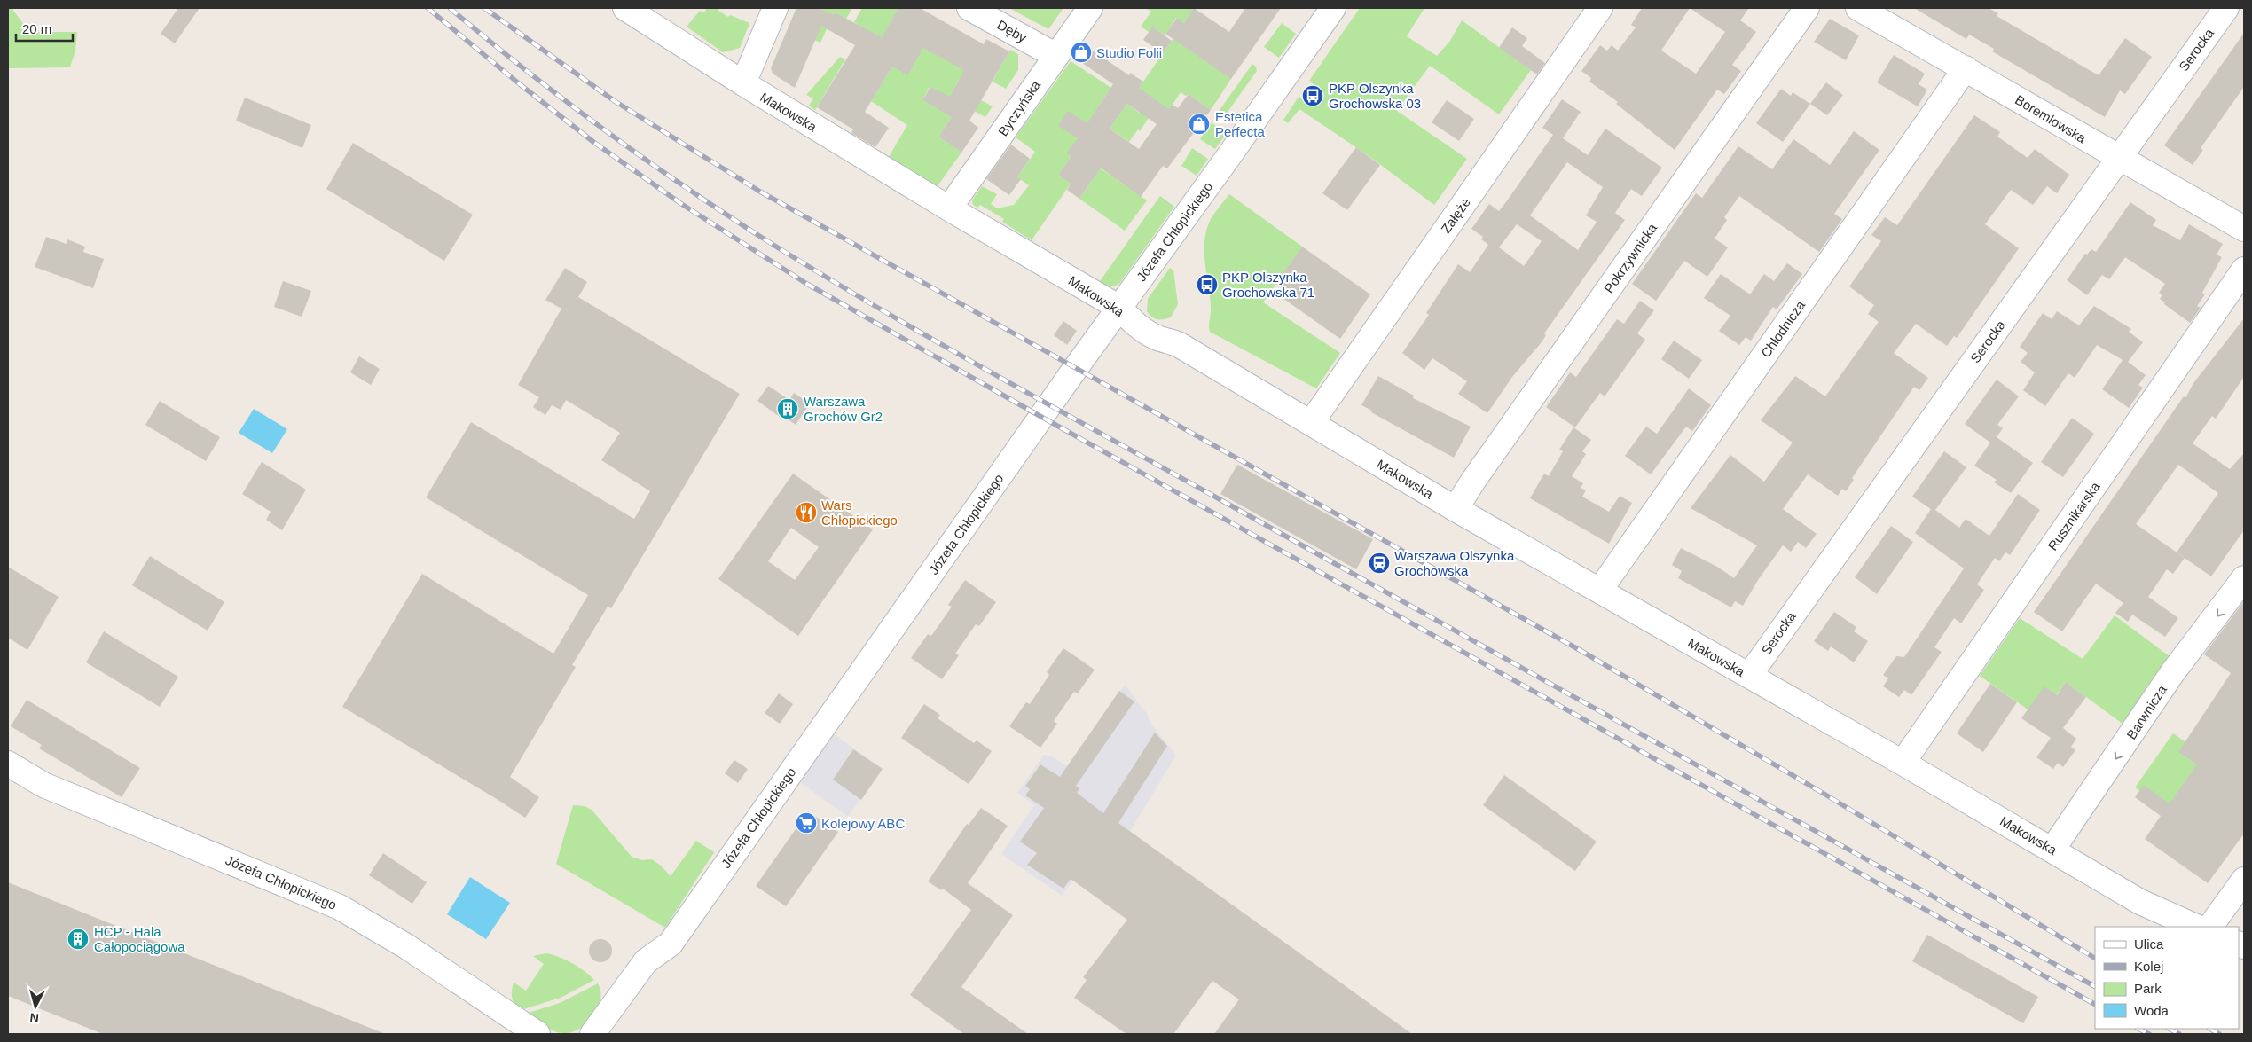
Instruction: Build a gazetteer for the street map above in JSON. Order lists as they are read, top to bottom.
{
  "streets": {
    "street": [
      "Dęby",
      "Serocka",
      "Byczyńska",
      "Makowska",
      "Boremlowska",
      "Załęże",
      "Józefa Chłopickiego",
      "Pokrzywnicka",
      "Chłodnicza",
      "Rusznikarska",
      "Barwnicza"
    ]
  },
  "crossings": [
    ["Dęby", "Byczyńska"],
    ["Serocka", "Makowska"],
    ["Serocka", "Boremlowska"],
    ["Byczyńska", "Makowska"],
    ["Makowska", "Załęże"],
    ["Makowska", "Józefa Chłopickiego"],
    ["Makowska", "Pokrzywnicka"],
    ["Makowska", "Chłodnicza"],
    ["Makowska", "Rusznikarska"],
    ["Makowska", "Barwnicza"],
    ["Boremlowska", "Chłodnicza"]
  ],
  "one_way": ["Barwnicza"],
  "places": {
    "shop": ["Studio Folii", "Estetica Perfecta"],
    "bus stop": ["PKP Olszynka Grochowska 03", "PKP Olszynka Grochowska 71"],
    "building": ["Warszawa Grochów Gr2", "HCP - Hala Całopociągowa"],
    "restaurant": ["Wars Chłopickiego"],
    "station": ["Warszawa Olszynka Grochowska"],
    "supermarket": ["Kolejowy ABC"]
  },
  "legend": [
    "Ulica",
    "Kolej",
    "Park",
    "Woda"
  ],
  "scale_bar": "20 m",
  "north": "bottom"
}
